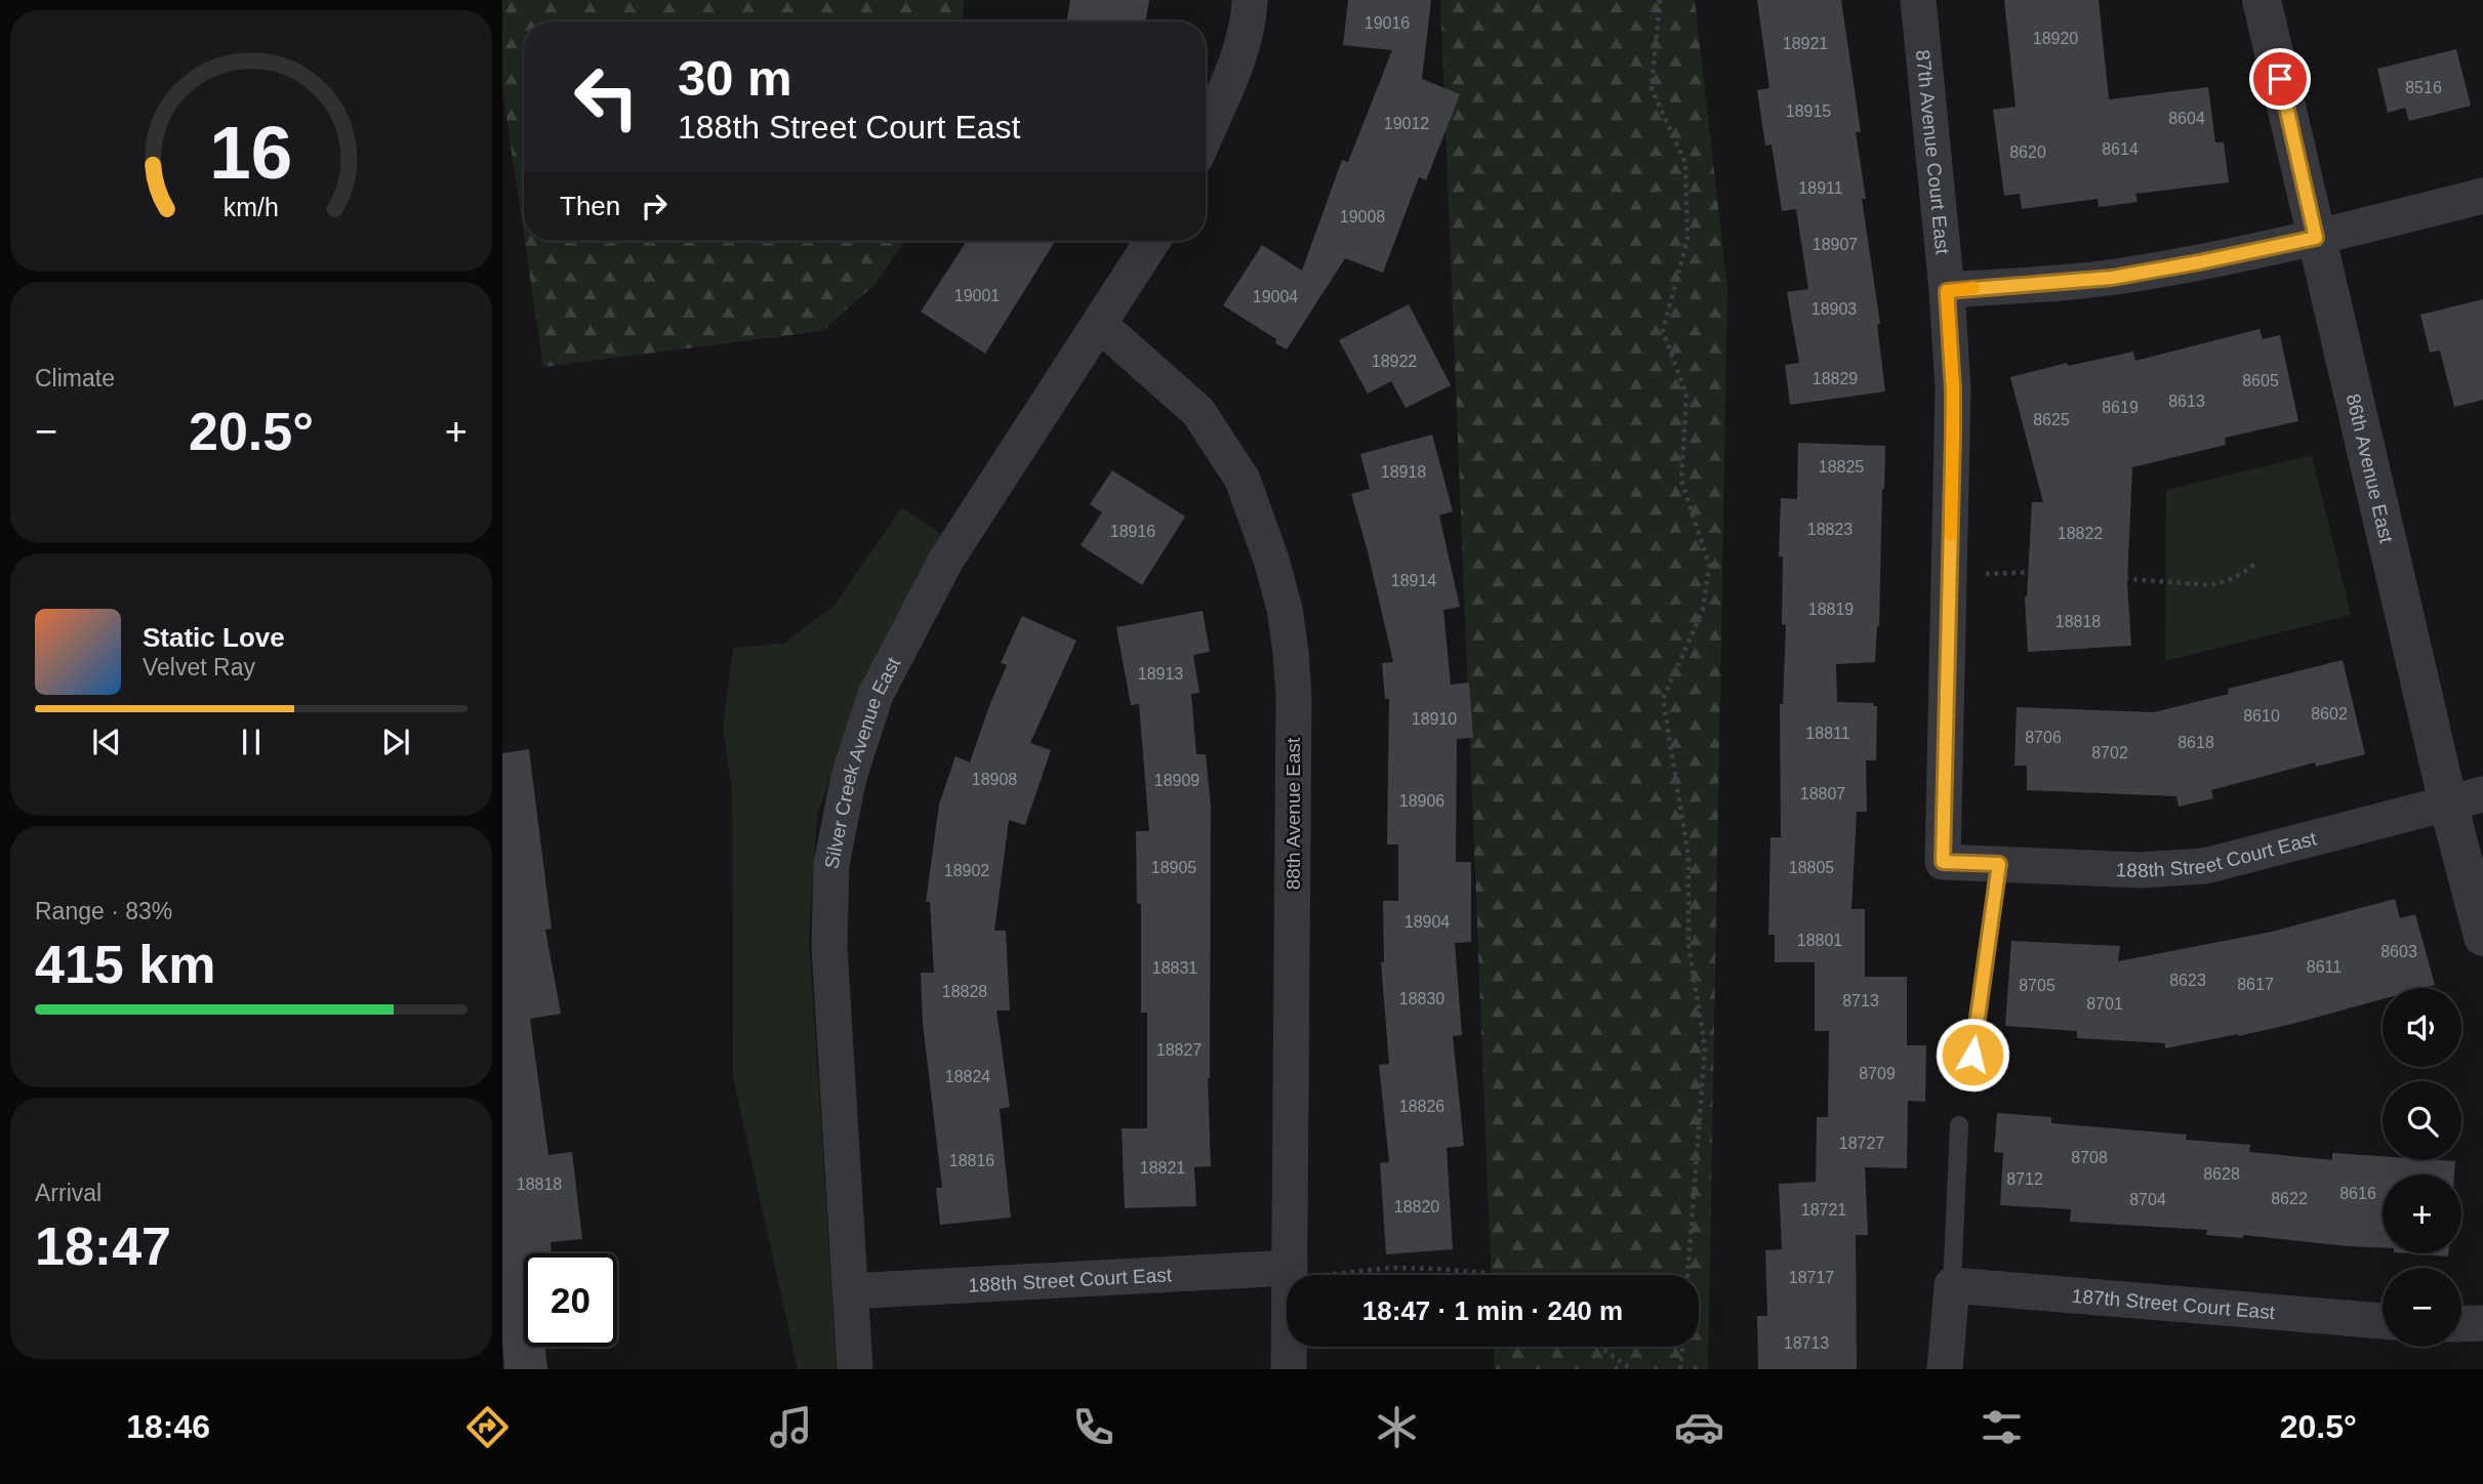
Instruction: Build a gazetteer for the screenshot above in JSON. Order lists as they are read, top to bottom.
{
  "streets": {
    "street": [
      "87th Avenue Court East",
      "86th Avenue East",
      "Silver Creek Avenue East",
      "88th Avenue East",
      "188th Street Court East",
      "187th Street Court East"
    ]
  },
  "crossings": [
    ["87th Avenue Court East", "188th Street Court East"],
    ["86th Avenue East", "188th Street Court East"],
    ["Silver Creek Avenue East", "88th Avenue East"],
    ["Silver Creek Avenue East", "188th Street Court East"],
    ["88th Avenue East", "188th Street Court East"]
  ],
  "house_numbers": [
    "19016",
    "18920",
    "18921",
    "8516",
    "18915",
    "8604",
    "19012",
    "8614",
    "8620",
    "18911",
    "19008",
    "18907",
    "19001",
    "19004",
    "18903",
    "18922",
    "18829",
    "8605",
    "8613",
    "8619",
    "8625",
    "18825",
    "18918",
    "18823",
    "18916",
    "18822",
    "18914",
    "18819",
    "18818",
    "18913",
    "8602",
    "8610",
    "18910",
    "18811",
    "8706",
    "8618",
    "8702",
    "18908",
    "18909",
    "18807",
    "18906",
    "18905",
    "18805",
    "18902",
    "18904",
    "18801",
    "8603",
    "8611",
    "18831",
    "8623",
    "8617",
    "8705",
    "18828",
    "18830",
    "8713",
    "8701",
    "18827",
    "8709",
    "18824",
    "18826",
    "18727",
    "8708",
    "18816",
    "18821",
    "8628",
    "8712",
    "18818",
    "8616",
    "8622",
    "8704",
    "18820",
    "18721",
    "18717",
    "18713"
  ],
  "page": {
    "turn": ["30 m", "188th Street Court East"],
    "then": "Then",
    "tile": [
      "Climate",
      ["Range · 83%", "415 km"],
      ["Arrival", "18:47"]
    ],
    "heat": ["−", "20.5°", "+"],
    "song": ["Static Love", "Velvet Ray"],
    "map_buttons": ["+", "−"],
    "limit": "20",
    "trip": "18:47 · 1 min · 240 m",
    "tabs": ["18:46", "20.5°"],
    "gauge": ["16", "km/h"]
  }
}
